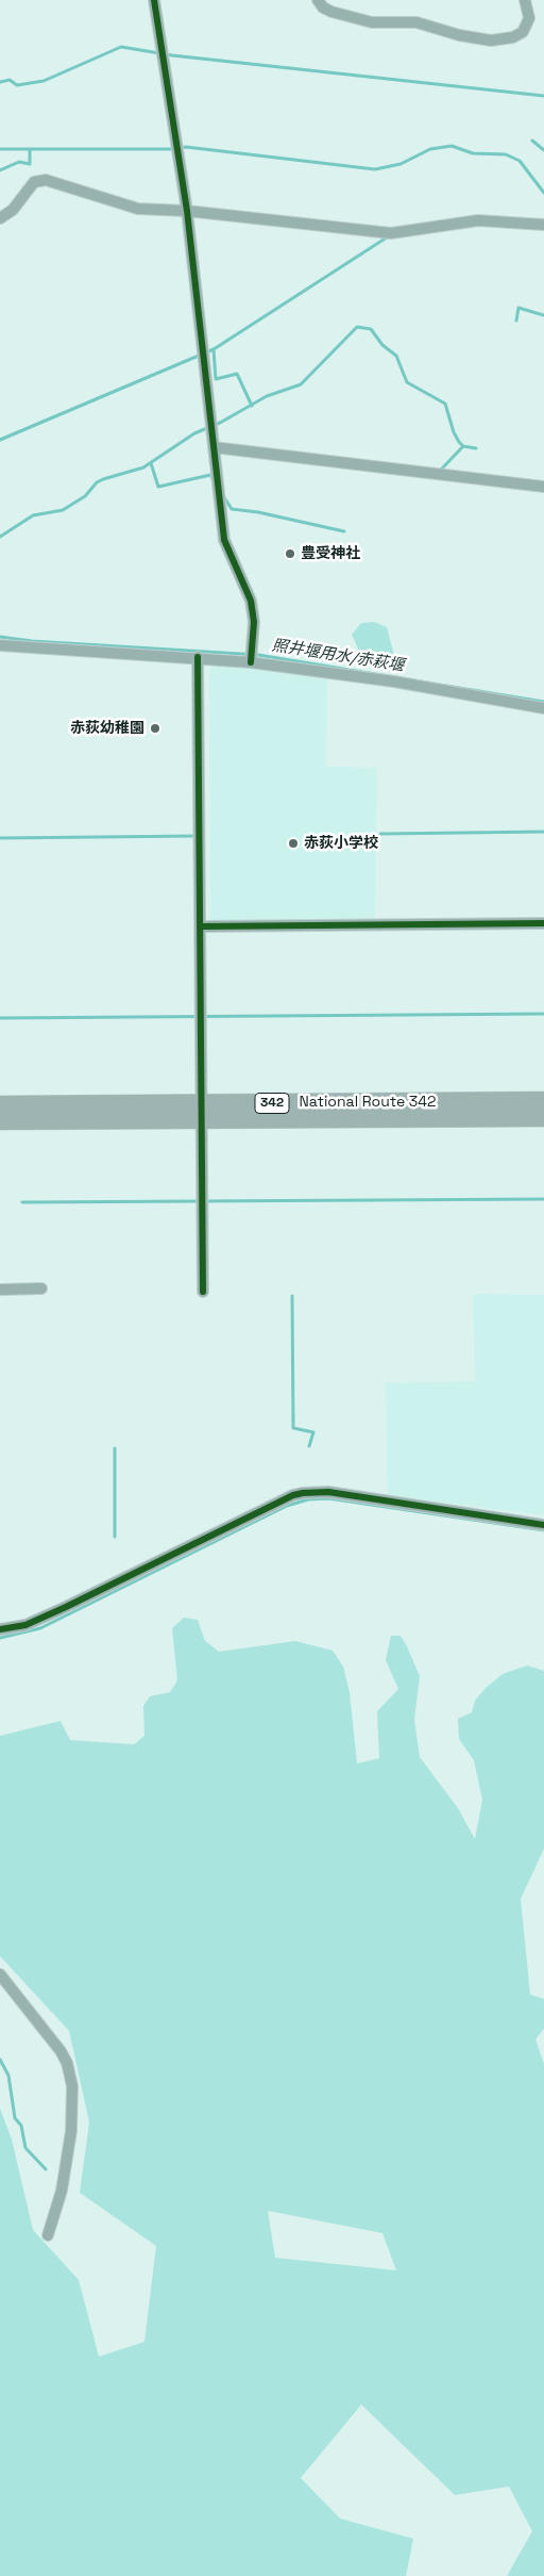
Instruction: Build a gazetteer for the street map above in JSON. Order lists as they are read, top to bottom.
{
  "streets": {
    "highway": ["National Route 342", "342"]
  },
  "water": ["照井堰用水/赤萩堰"],
  "places": ["豊受神社", "赤荻幼稚園", "赤荻小学校"]
}
